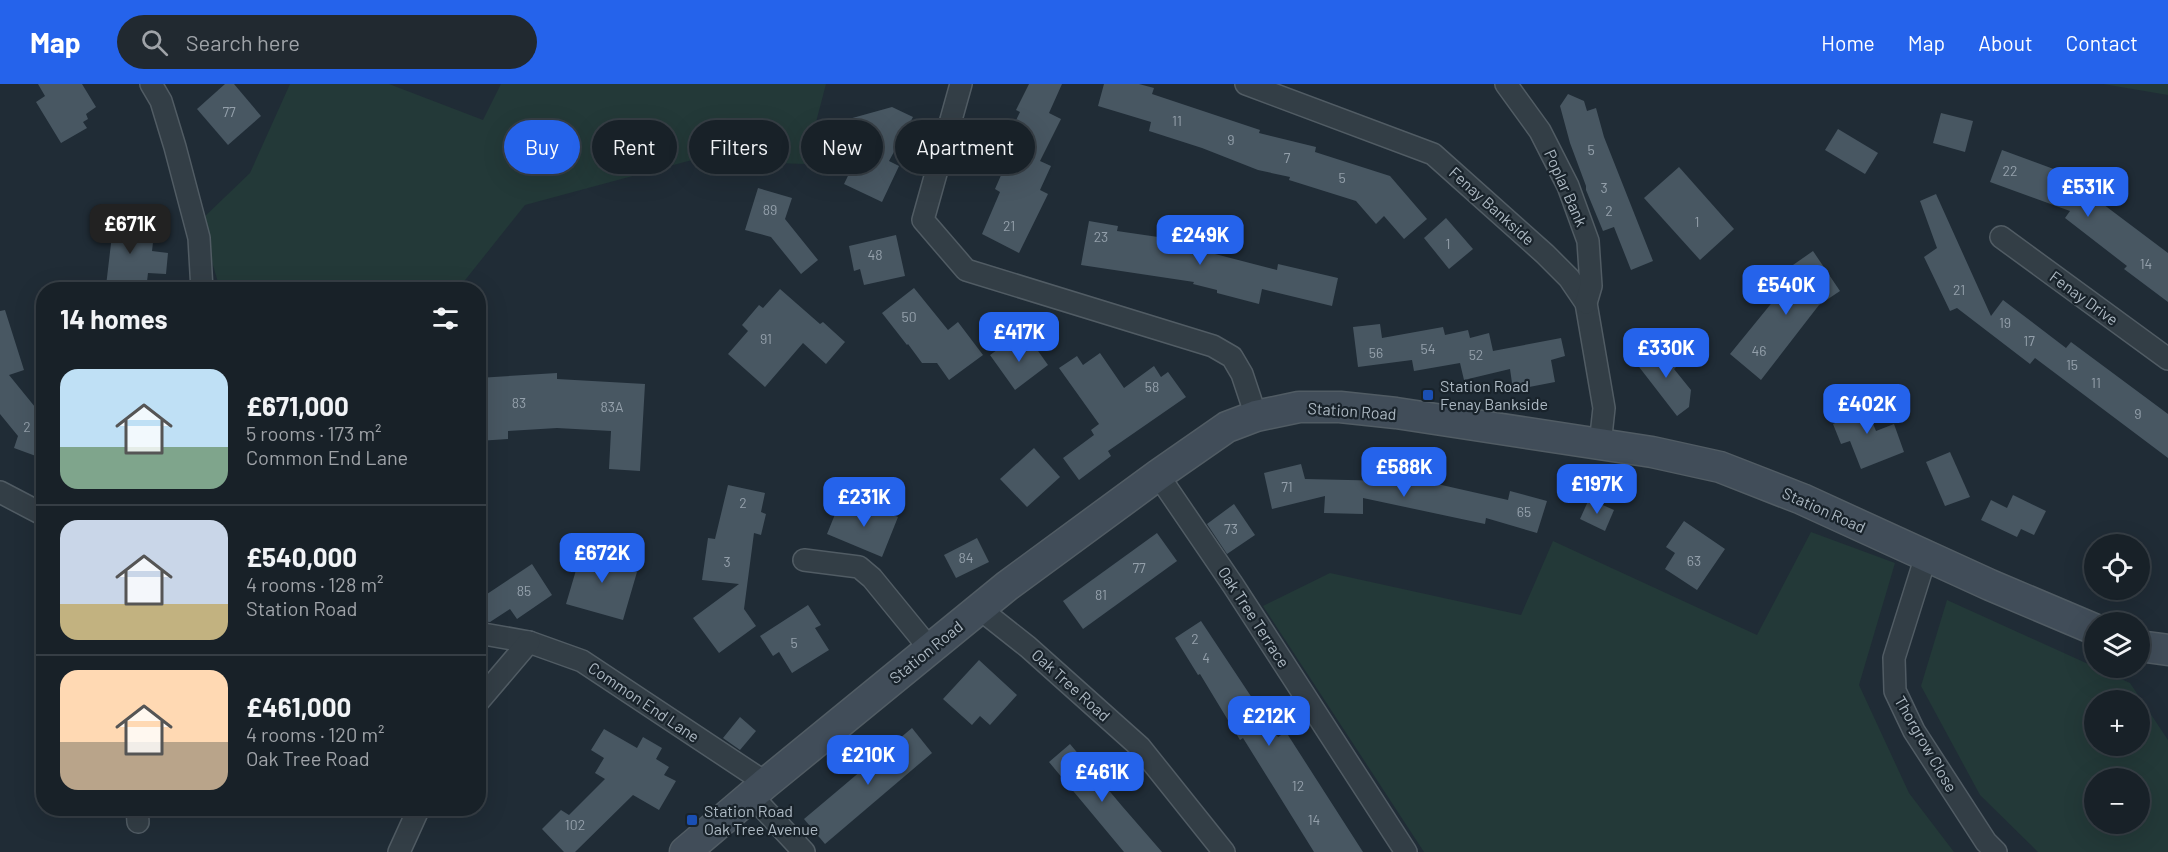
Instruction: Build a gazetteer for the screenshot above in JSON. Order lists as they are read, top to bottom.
{
  "streets": {
    "street": [
      "Poplar Bank",
      "Fenay Bankside",
      "Fenay Drive",
      "Station Road",
      "Oak Tree Terrace",
      "Oak Tree Road",
      "Common End Lane",
      "Thorgrow Close"
    ]
  },
  "crossings": [
    ["Poplar Bank", "Fenay Bankside"],
    ["Fenay Bankside", "Station Road"],
    ["Station Road", "Oak Tree Terrace"],
    ["Station Road", "Oak Tree Road"],
    ["Station Road", "Common End Lane"],
    ["Station Road", "Thorgrow Close"]
  ],
  "places": {
    "transit": ["Station Road Fenay Bankside", "Station Road Oak Tree Avenue"]
  },
  "house_numbers": [
    "77",
    "11",
    "9",
    "5",
    "7",
    "22",
    "5",
    "3",
    "89",
    "2",
    "1",
    "21",
    "23",
    "1",
    "48",
    "14",
    "21",
    "50",
    "19",
    "91",
    "17",
    "54",
    "46",
    "56",
    "52",
    "15",
    "11",
    "58",
    "83",
    "83A",
    "9",
    "2",
    "71",
    "2",
    "65",
    "73",
    "84",
    "63",
    "3",
    "77",
    "85",
    "81",
    "2",
    "5",
    "4",
    "12",
    "14",
    "102"
  ],
  "page": {
    "header": "Map",
    "search": "Search here",
    "nav": [
      "Home",
      "Map",
      "About",
      "Contact"
    ],
    "chip": [
      "Buy",
      "Rent",
      "Filters",
      "New",
      "Apartment"
    ],
    "price": [
      "£531K",
      "£671K",
      "£249K",
      "£540K",
      "£417K",
      "£330K",
      "£402K",
      "£588K",
      "£197K",
      "£231K",
      "£672K",
      "£212K",
      "£210K",
      "£461K"
    ],
    "heading": "14 homes",
    "list": [
      {
        "name": "£671,000",
        "note": "5 rooms · 173 m² · Common End Lane"
      },
      {
        "name": "£540,000",
        "note": "4 rooms · 128 m² · Station Road"
      },
      {
        "name": "£461,000",
        "note": "4 rooms · 120 m² · Oak Tree Road"
      }
    ],
    "map_buttons": ["+", "−"]
  }
}
